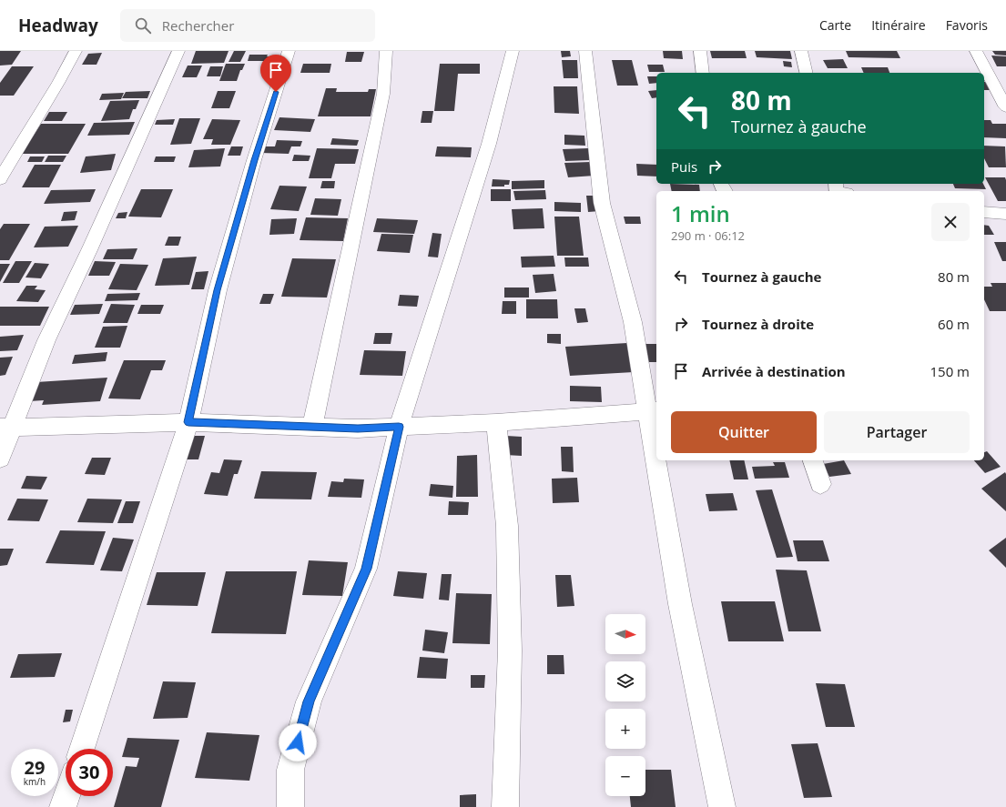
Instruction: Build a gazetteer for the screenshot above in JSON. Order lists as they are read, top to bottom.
{
  "north": "right",
  "page": {
    "header": "Headway",
    "search": "Rechercher",
    "nav": ["Carte", "Itinéraire", "Favoris"],
    "turn": ["80 m", "Tournez à gauche"],
    "then": "Puis",
    "heading": ["1 min", "290 m · 06:12"],
    "list": [
      {
        "name": "Tournez à gauche",
        "value": "80 m"
      },
      {
        "name": "Tournez à droite",
        "value": "60 m"
      },
      {
        "name": "Arrivée à destination",
        "value": "150 m"
      }
    ],
    "buttons": ["Quitter", "Partager"],
    "map_buttons": ["+", "−"],
    "speed": "29 km/h",
    "limit": "30"
  }
}
